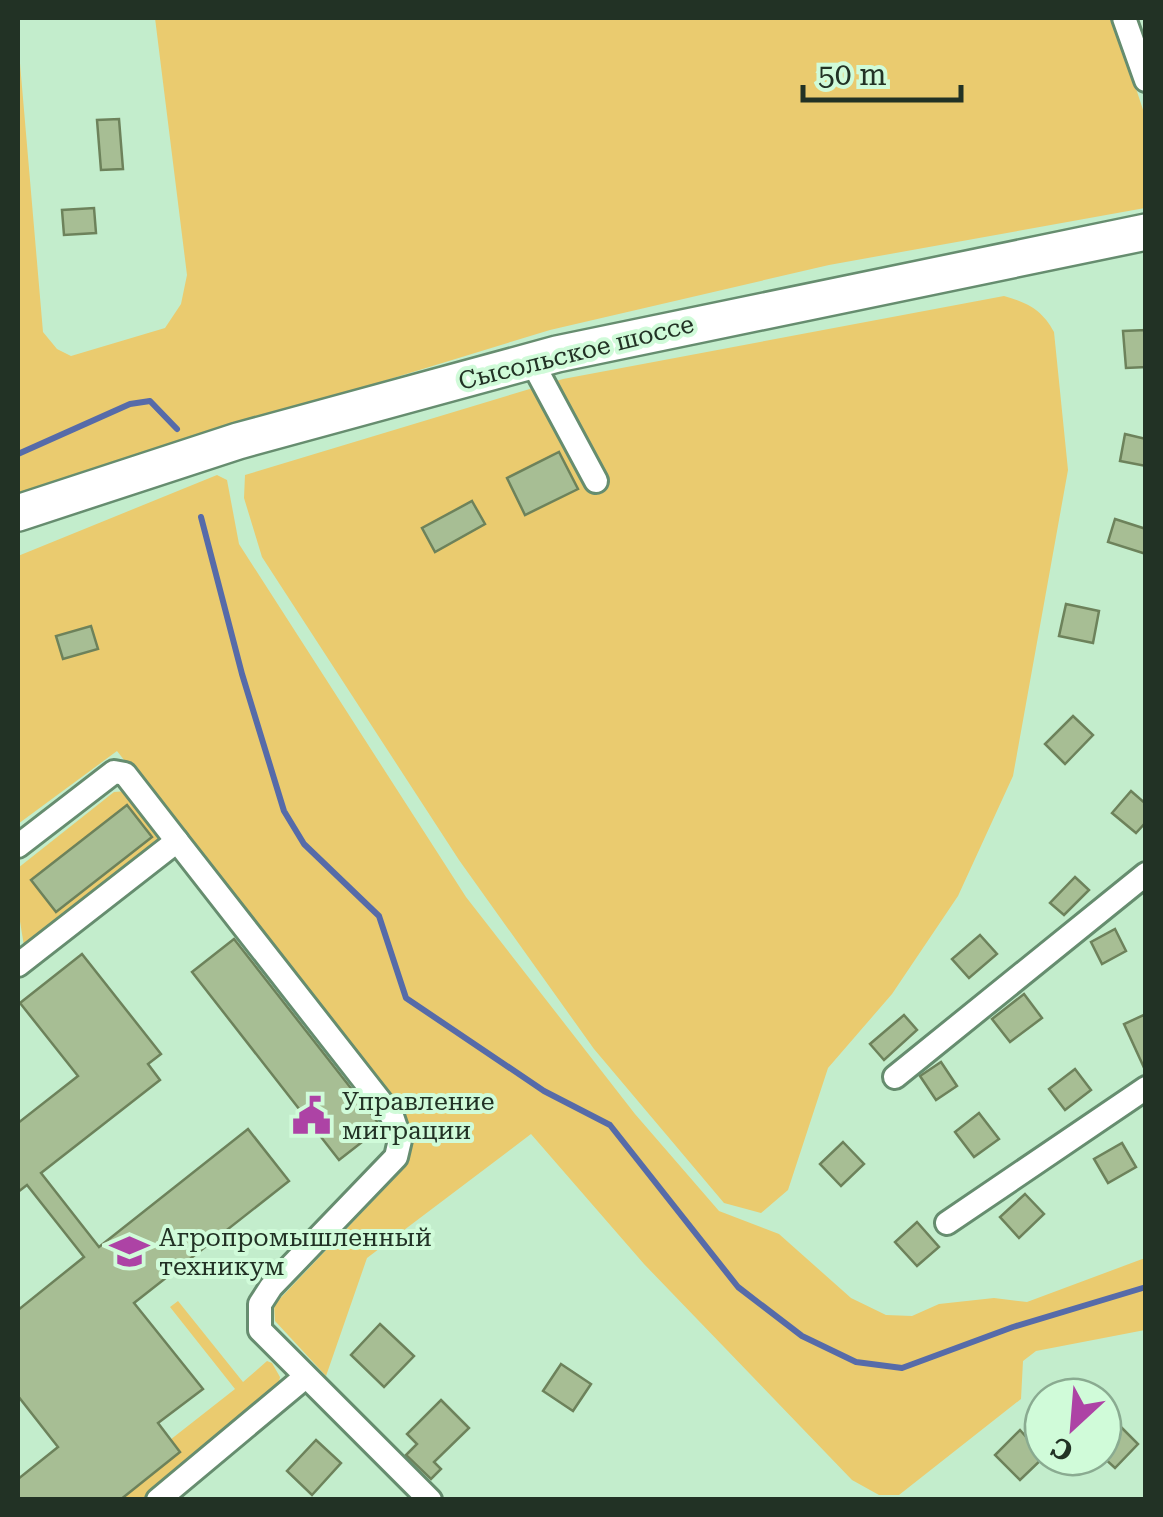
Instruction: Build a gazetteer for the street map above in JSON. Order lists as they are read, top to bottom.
{
  "streets": {
    "highway": ["Сысольское шоссе"]
  },
  "places": {
    "public building": ["Управление миграции"],
    "school or university": ["Агропромышленный техникум"]
  },
  "scale_bar": "50 m",
  "north": "bottom left"
}
